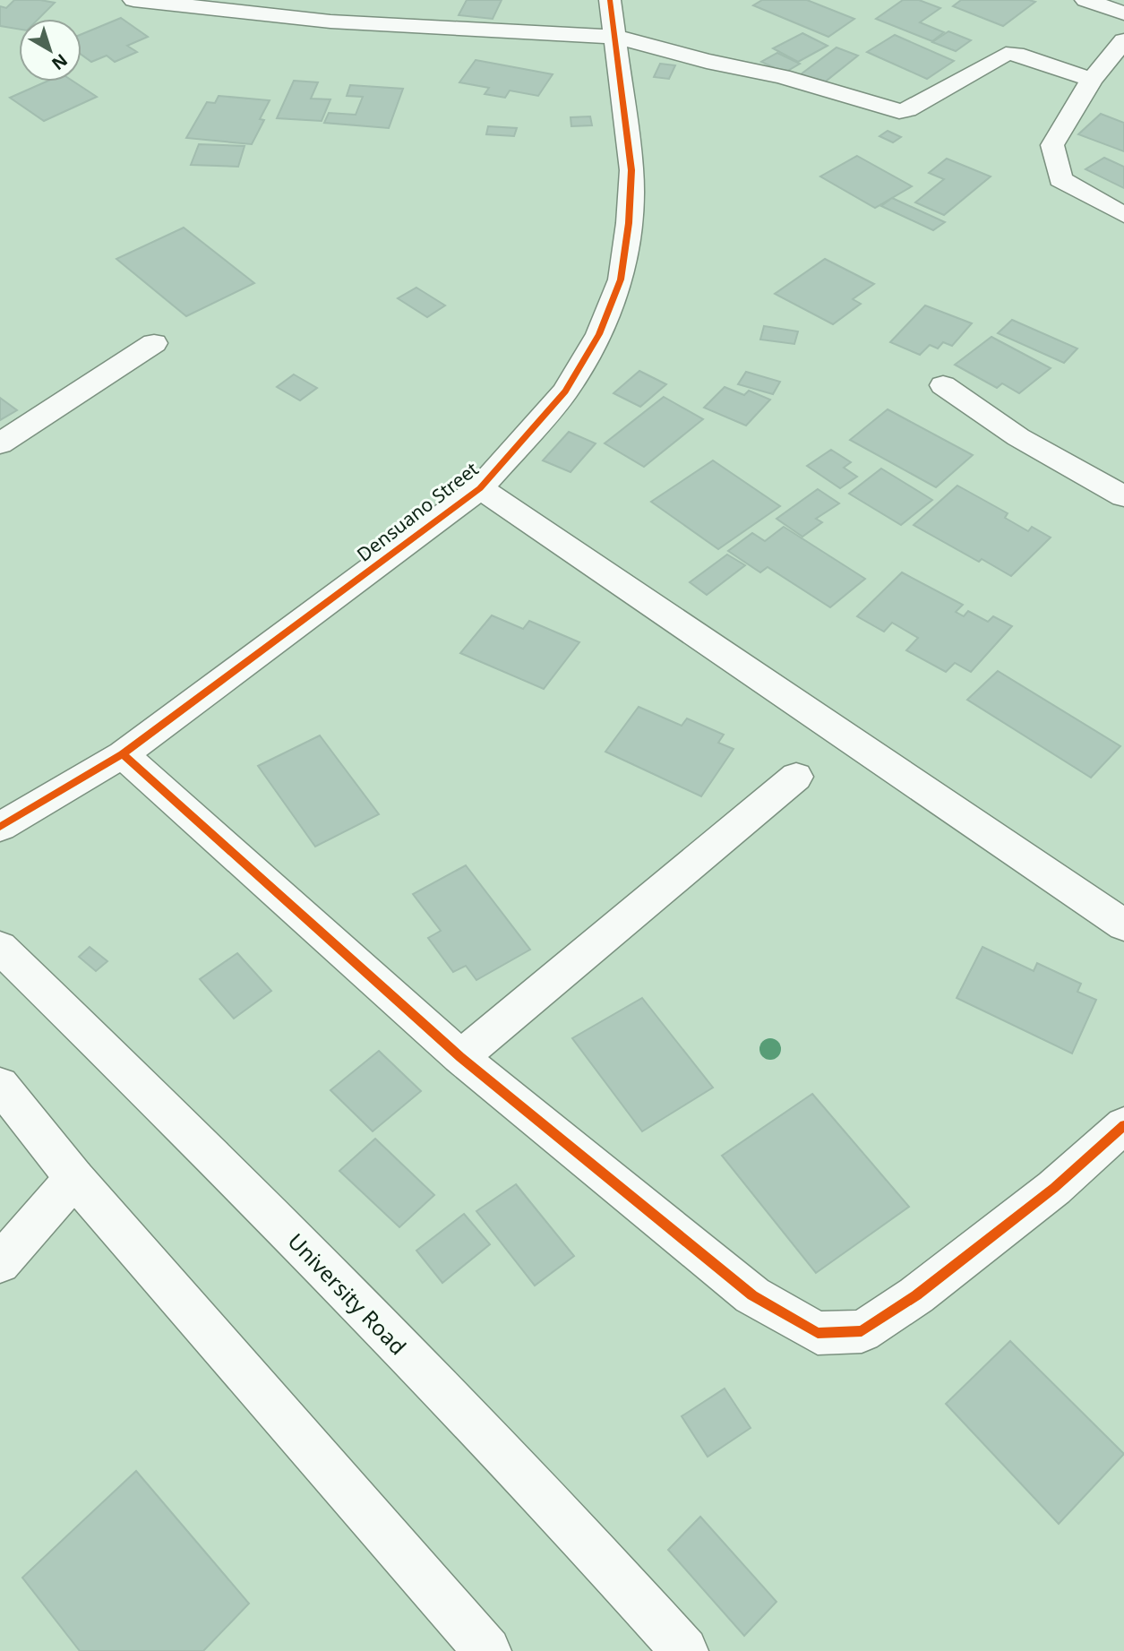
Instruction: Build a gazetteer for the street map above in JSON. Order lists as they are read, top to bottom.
{
  "streets": {
    "main road": ["Densuano Street", "University Road"]
  },
  "north": "bottom right"
}
